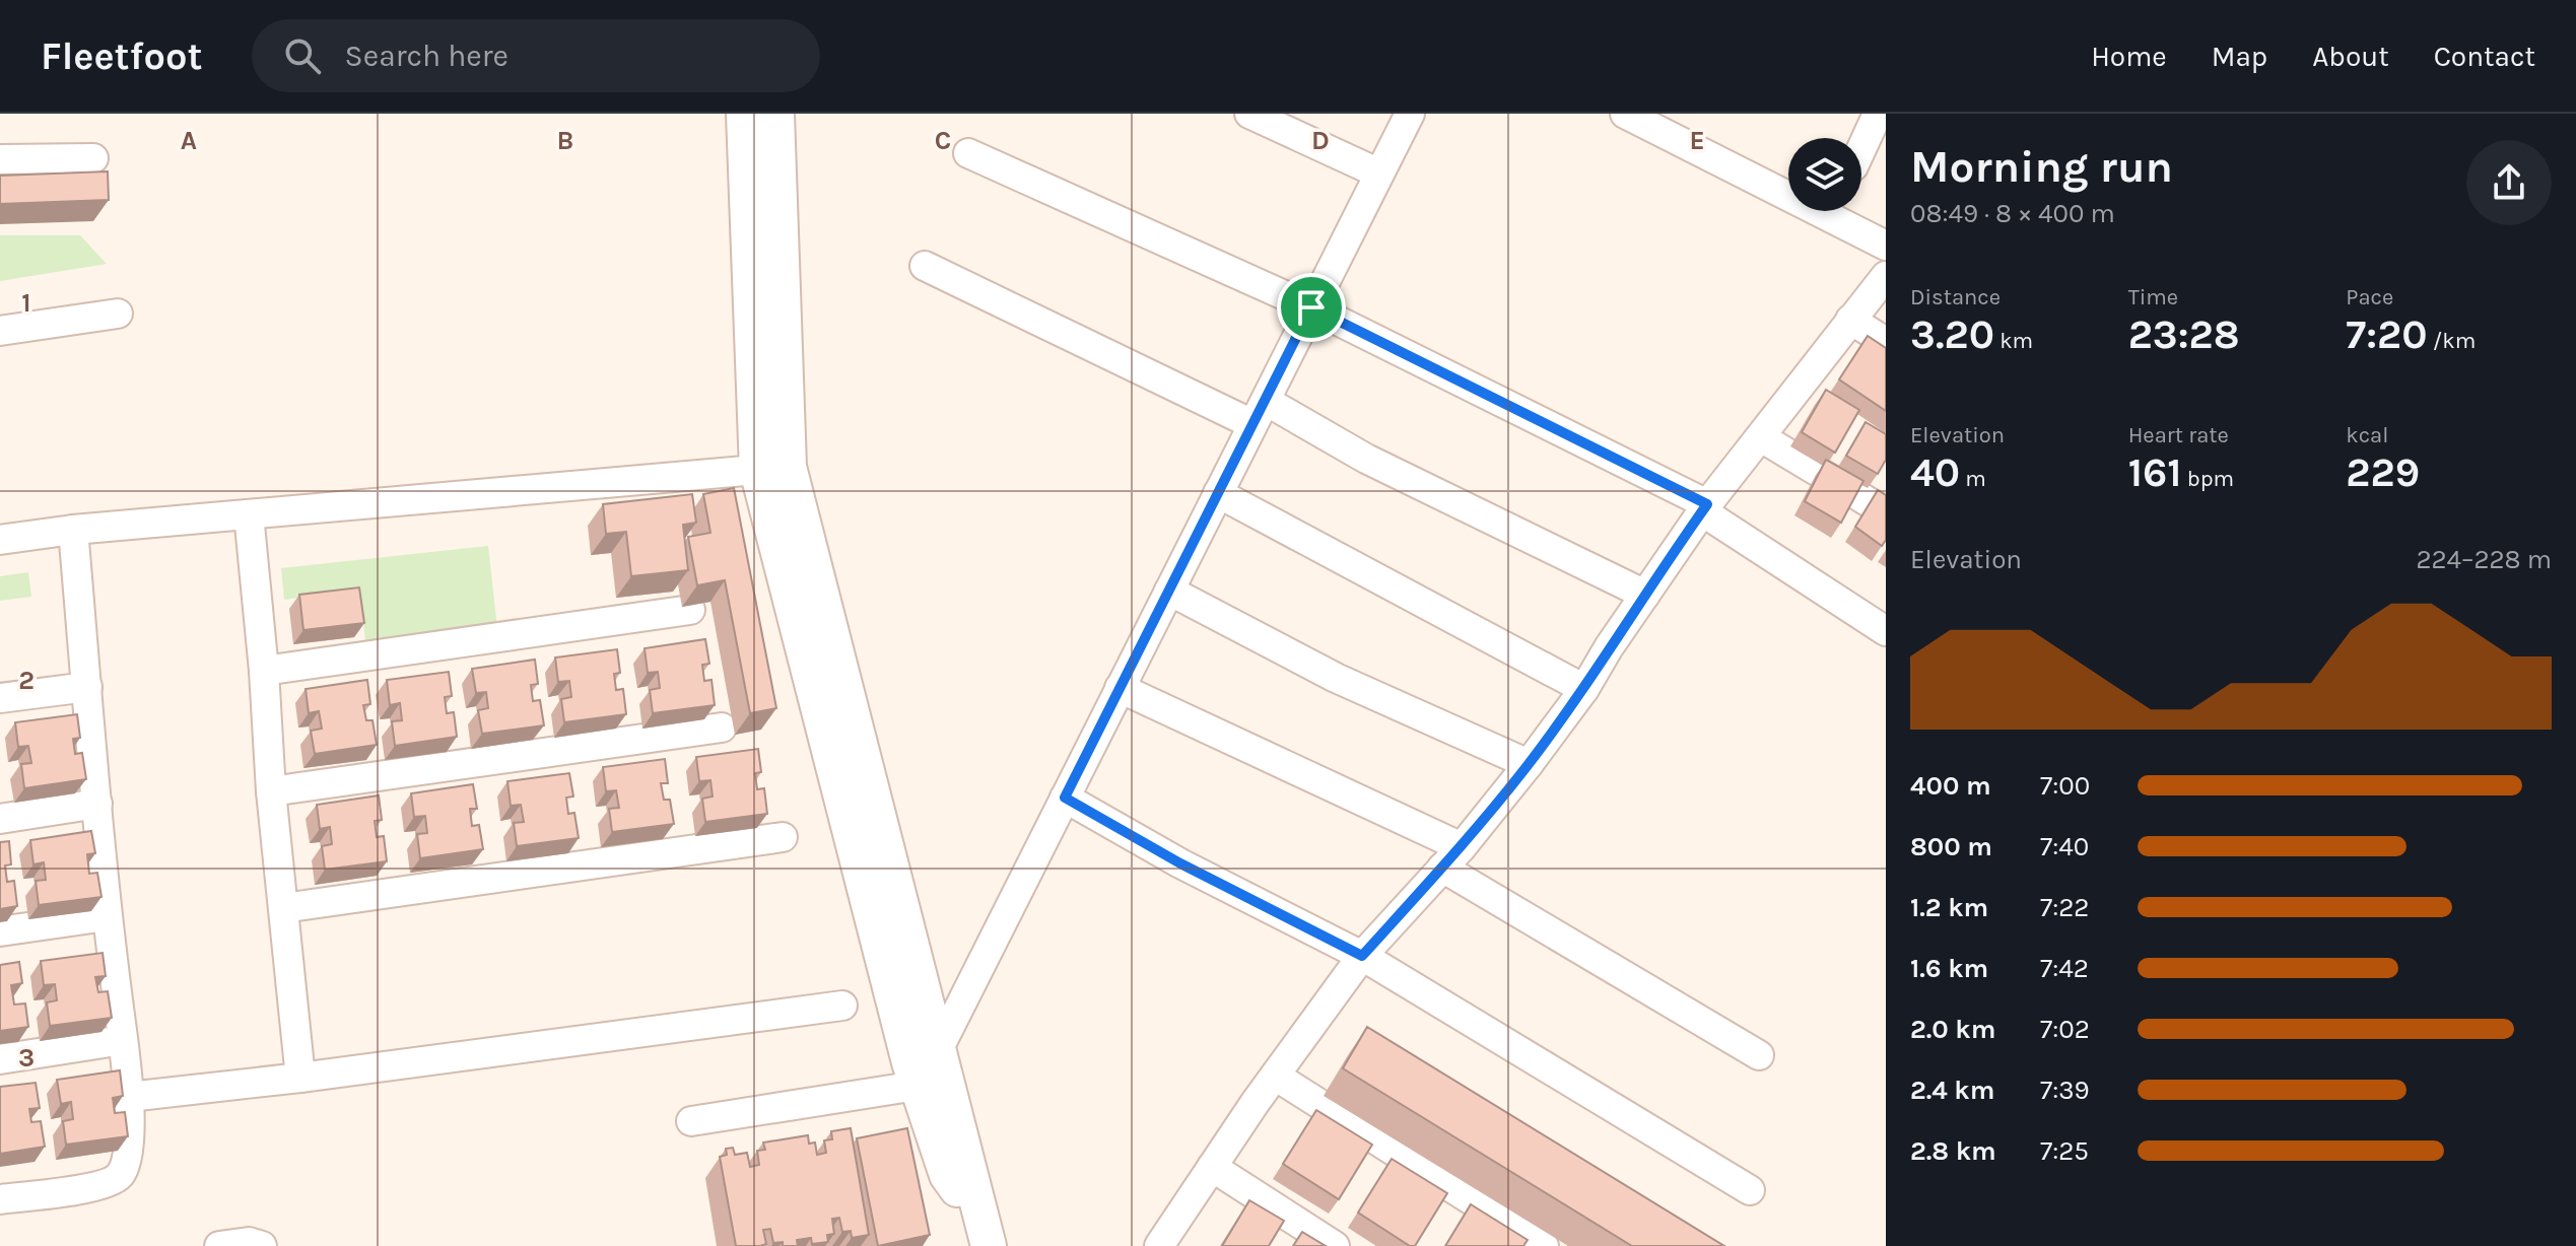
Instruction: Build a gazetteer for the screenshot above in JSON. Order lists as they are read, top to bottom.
{
  "page": {
    "header": "Fleetfoot",
    "search": "Search here",
    "nav": [
      "Home",
      "Map",
      "About",
      "Contact"
    ],
    "heading": ["Morning run", "08:49 · 8 × 400 m"],
    "stats": [
      ["Distance", "3.20 km"],
      ["Time", "23:28"],
      ["Pace", "7:20 /km"],
      ["Elevation", "40 m"],
      ["Heart rate", "161 bpm"],
      ["kcal", "229"]
    ],
    "chart": ["Elevation", "224–228 m"],
    "list": [
      {
        "name": "400 m",
        "note": "7:00"
      },
      {
        "name": "800 m",
        "note": "7:40"
      },
      {
        "name": "1.2 km",
        "note": "7:22"
      },
      {
        "name": "1.6 km",
        "note": "7:42"
      },
      {
        "name": "2.0 km",
        "note": "7:02"
      },
      {
        "name": "2.4 km",
        "note": "7:39"
      },
      {
        "name": "2.8 km",
        "note": "7:25"
      }
    ]
  },
  "grid": {
    "columns": [
      "A",
      "B",
      "C",
      "D",
      "E"
    ],
    "rows": ["1", "2", "3"]
  }
}
